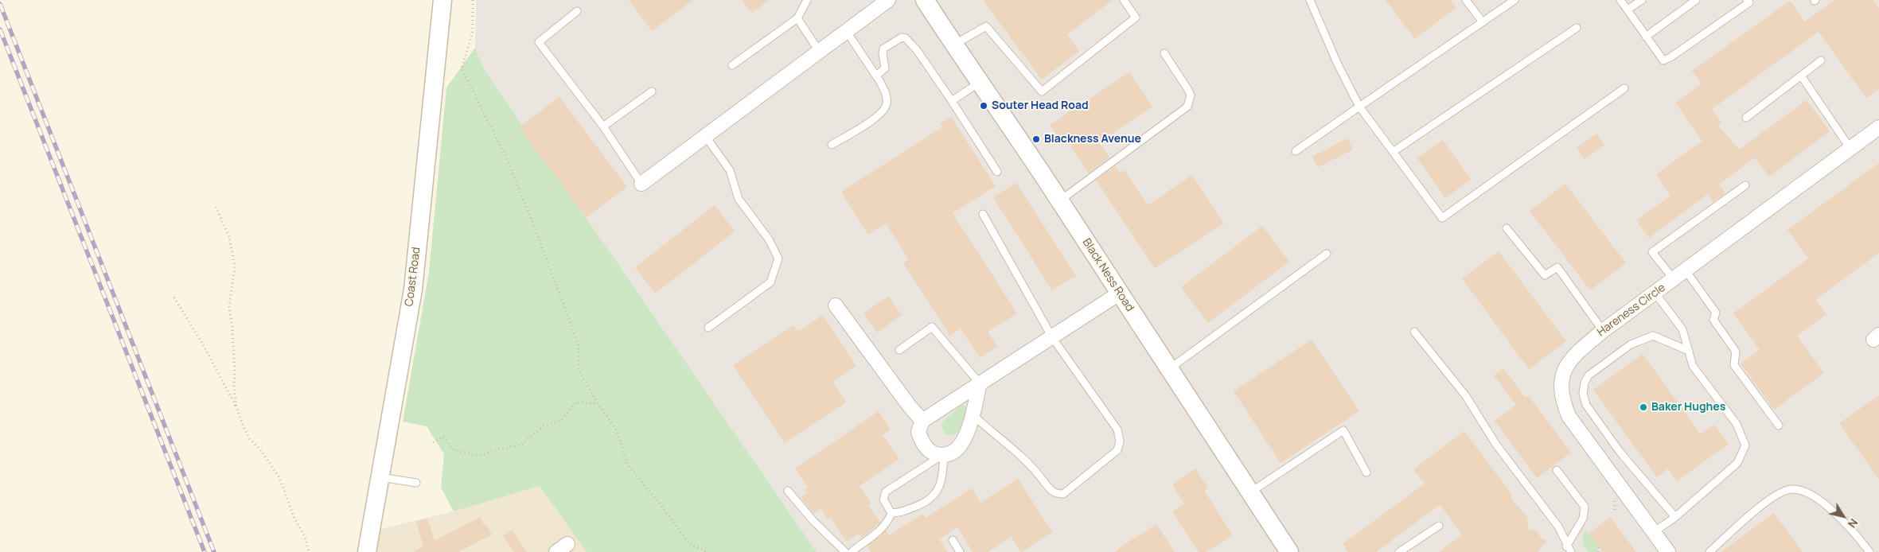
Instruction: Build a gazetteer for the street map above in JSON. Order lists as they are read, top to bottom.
{
  "streets": {
    "street": ["Black Ness Road", "Coast Road", "Hareness Circle"]
  },
  "places": ["Souter Head Road", "Blackness Avenue", "Baker Hughes"],
  "north": "bottom right"
}
